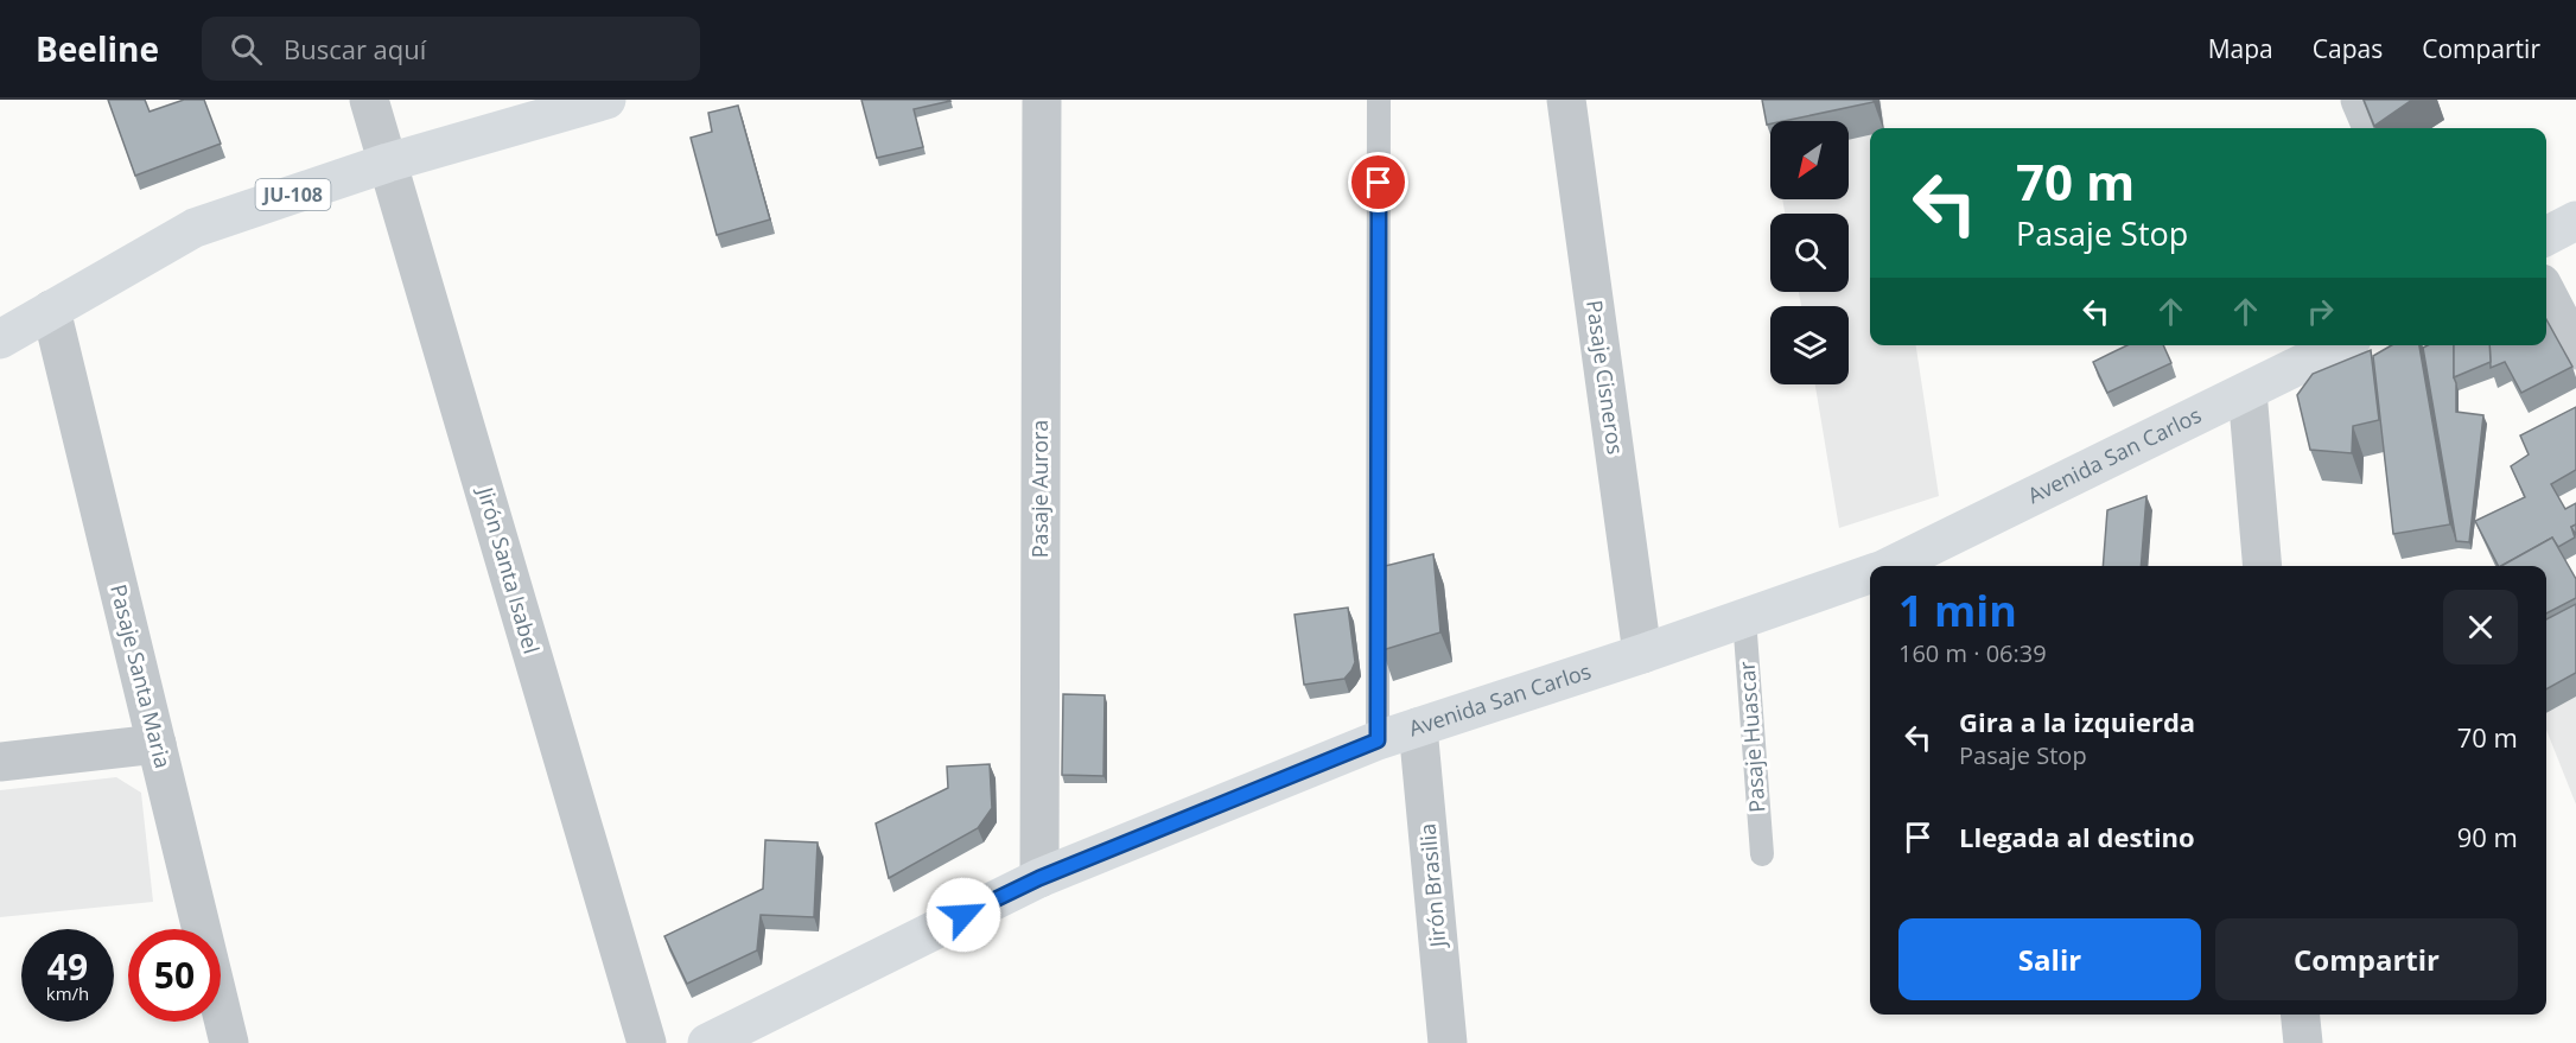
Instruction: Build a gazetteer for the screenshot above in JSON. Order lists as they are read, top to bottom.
{
  "streets": {
    "main road": ["JU-108", "Avenida San Carlos"],
    "street": [
      "Pasaje Cisneros",
      "Pasaje Aurora",
      "Jirón Santa Isabel",
      "Pasaje Santa Maria",
      "Jirón Brasilia"
    ],
    "lane": ["Pasaje Huascar"]
  },
  "crossings": [
    ["JU-108", "Jirón Santa Isabel"],
    ["JU-108", "Pasaje Santa Maria"],
    ["Pasaje Cisneros", "Avenida San Carlos"],
    ["Avenida San Carlos", "Pasaje Aurora"],
    ["Avenida San Carlos", "Pasaje Huascar"],
    ["Avenida San Carlos", "Jirón Brasilia"]
  ],
  "north": "bottom left",
  "page": {
    "header": "Beeline",
    "search": "Buscar aquí",
    "nav": ["Mapa", "Capas", "Compartir"],
    "turn": ["70 m", "Pasaje Stop"],
    "heading": ["1 min", "160 m · 06:39"],
    "list": [
      {
        "name": "Gira a la izquierda",
        "note": "Pasaje Stop",
        "value": "70 m"
      },
      {
        "name": "Llegada al destino",
        "value": "90 m"
      }
    ],
    "buttons": ["Salir", "Compartir"],
    "speed": "49 km/h",
    "limit": "50"
  }
}
